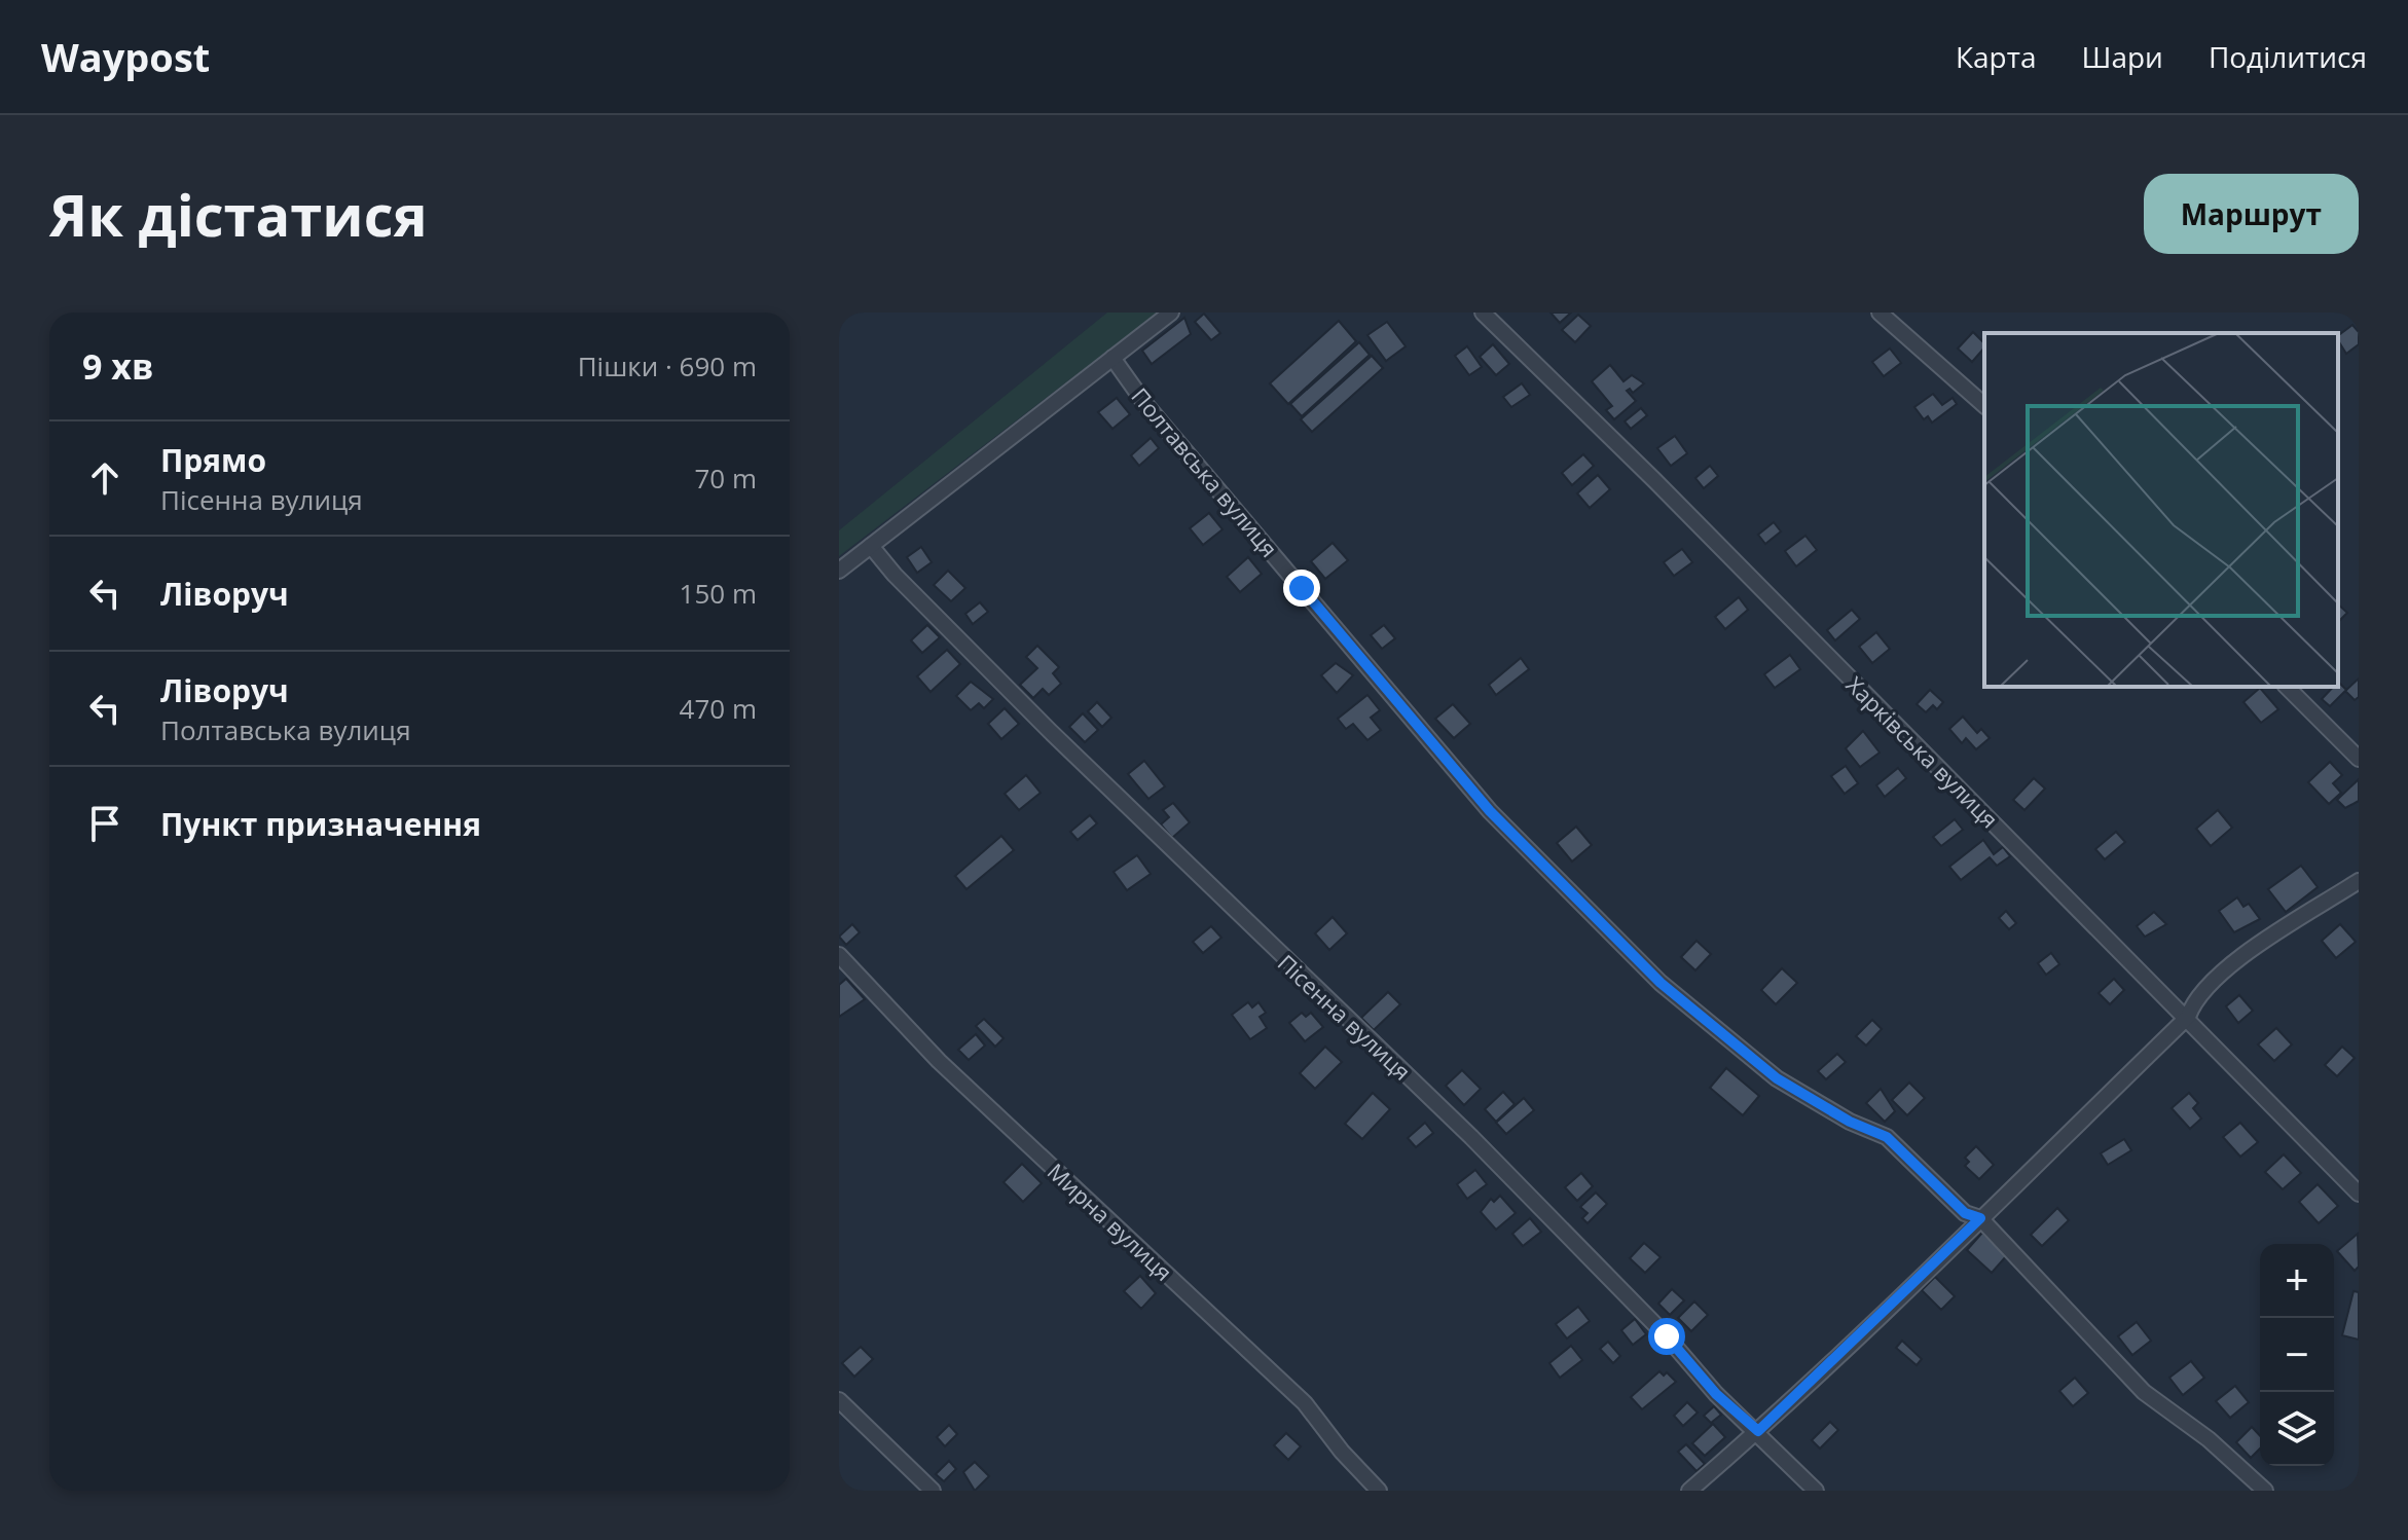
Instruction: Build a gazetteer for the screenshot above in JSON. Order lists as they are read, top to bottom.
{
  "streets": {
    "street": [
      "Полтавська вулиця",
      "Харківська вулиця",
      "Пісенна вулиця",
      "Мирна вулиця"
    ]
  },
  "page": {
    "header": "Waypost",
    "nav": ["Карта", "Шари", "Поділитися"],
    "buttons": "Маршрут",
    "title": "Як дістатися",
    "heading": ["9 хв", "Пішки · 690 m"],
    "list": [
      ["Прямо", "Пісенна вулиця", "70 m"],
      ["Ліворуч", "150 m"],
      ["Ліворуч", "Полтавська вулиця", "470 m"],
      "Пункт призначення"
    ],
    "map_buttons": ["+", "−"]
  }
}
